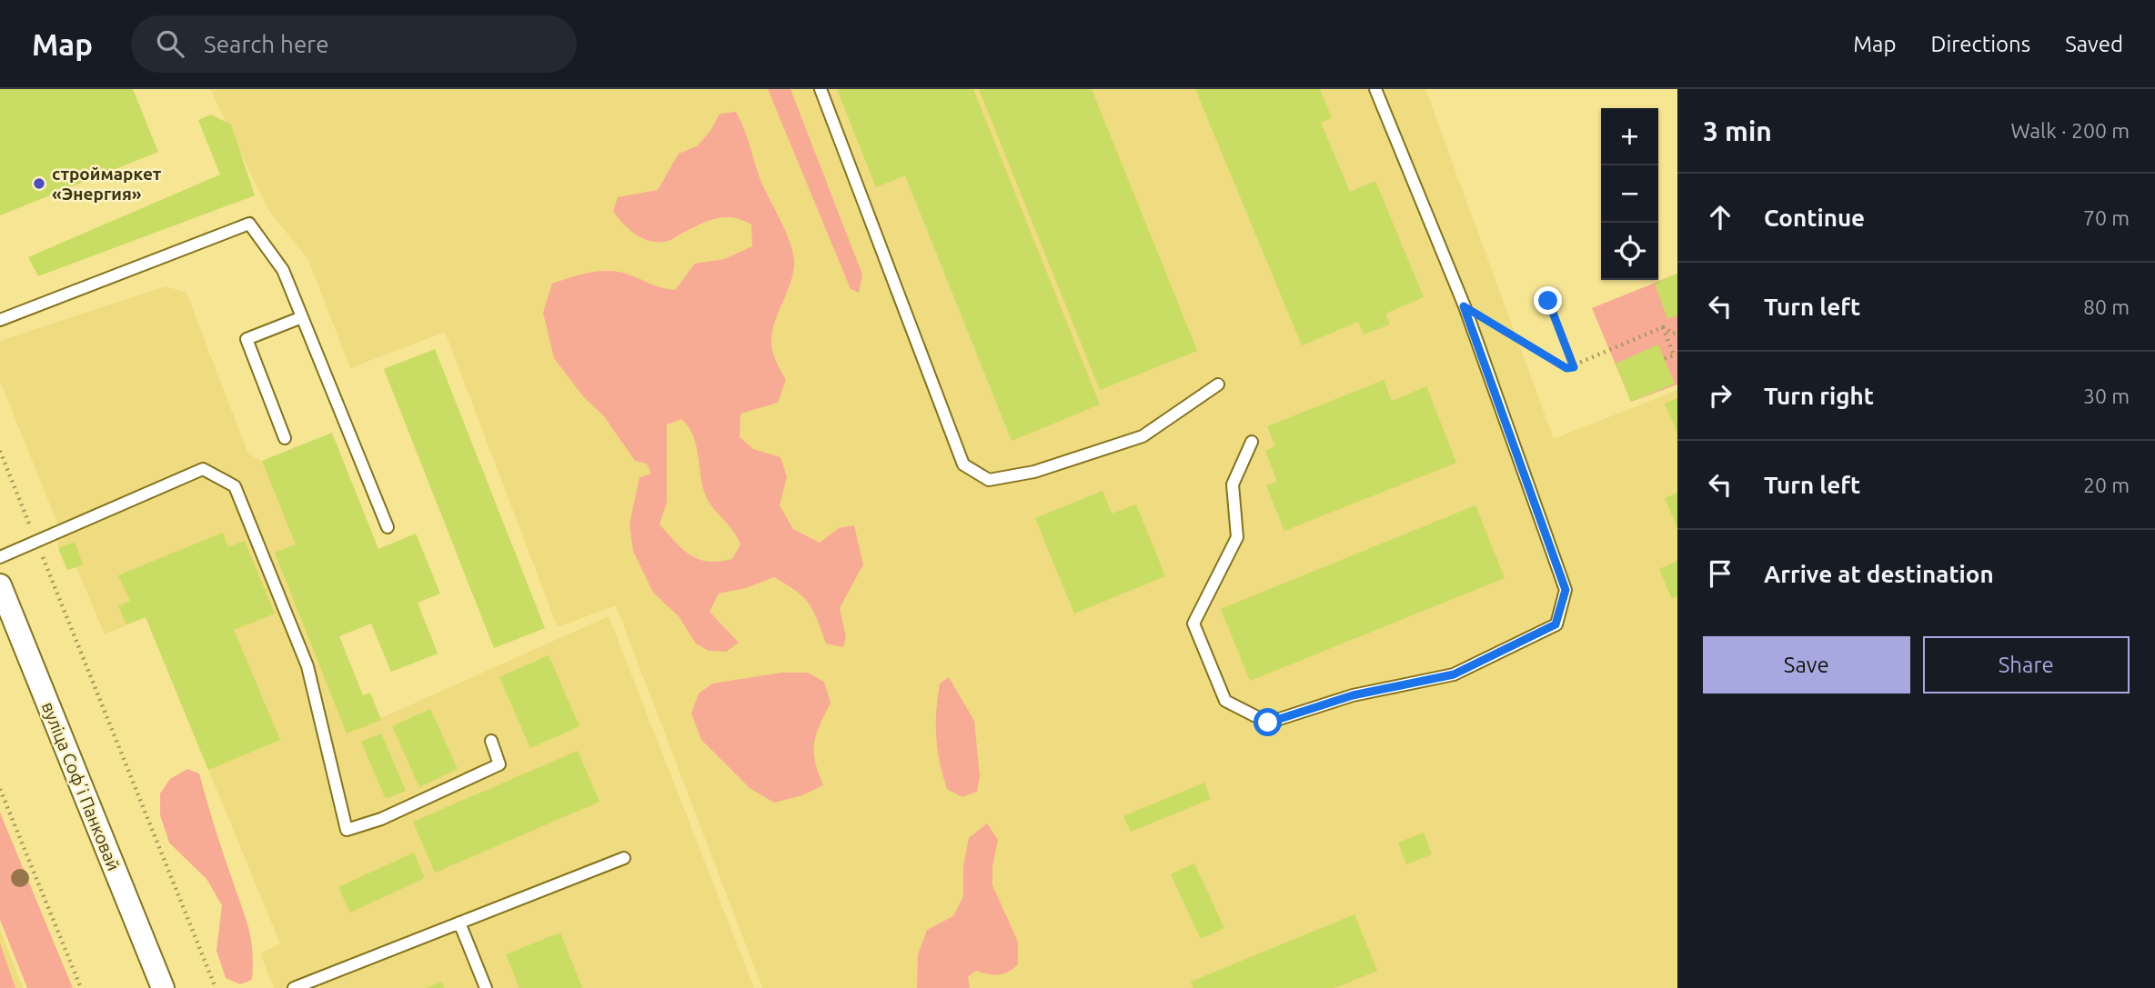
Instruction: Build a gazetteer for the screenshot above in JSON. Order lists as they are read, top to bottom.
{
  "streets": {
    "street": ["вуліца Софʼі Панковай"]
  },
  "places": ["строймаркет «Энергия»"],
  "page": {
    "header": "Map",
    "search": "Search here",
    "nav": ["Map", "Directions", "Saved"],
    "heading": ["3 min", "Walk · 200 m"],
    "map_buttons": ["+", "−"],
    "list": [
      ["Continue", "70 m"],
      ["Turn left", "80 m"],
      ["Turn right", "30 m"],
      ["Turn left", "20 m"],
      "Arrive at destination"
    ],
    "buttons": ["Save", "Share"]
  }
}
